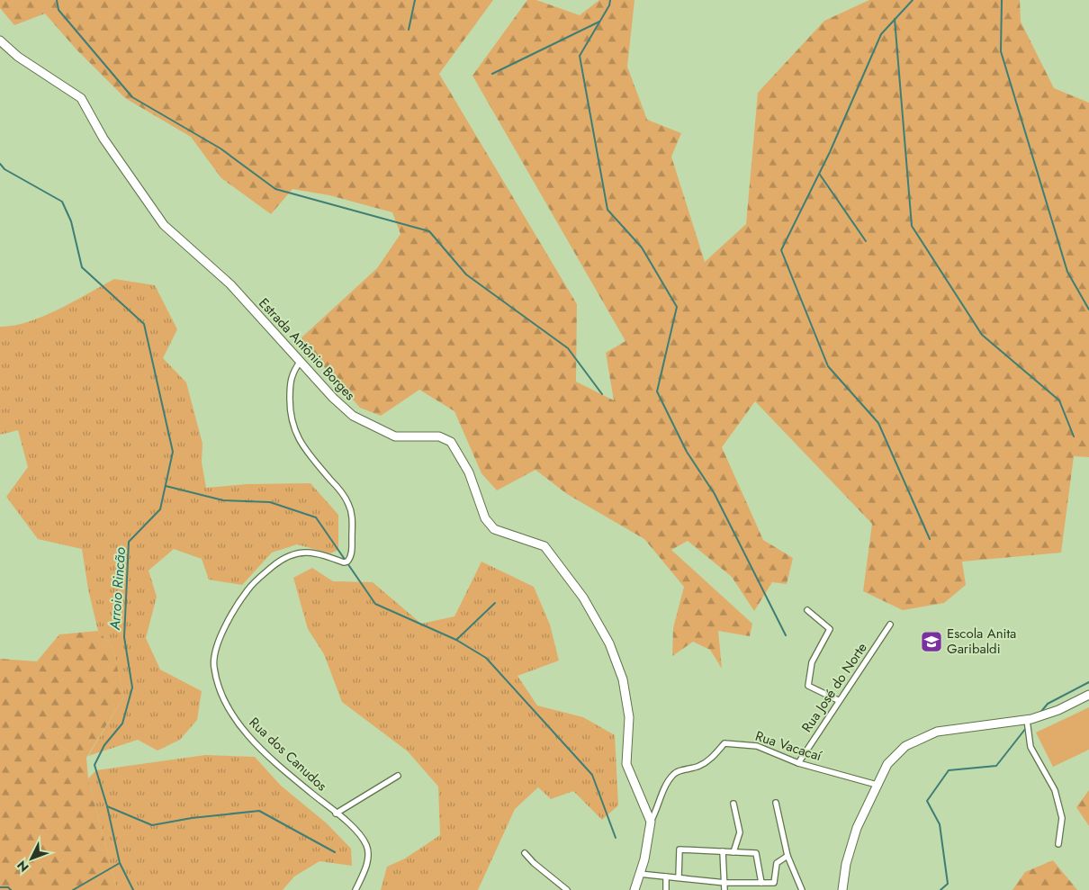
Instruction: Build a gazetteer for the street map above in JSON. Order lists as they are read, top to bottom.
{
  "streets": {
    "street": [
      "Estrada Antônio Borges",
      "Rua José do Norte",
      "Rua Vacacaí",
      "Rua dos Canudos"
    ]
  },
  "crossings": [
    ["Estrada Antônio Borges", "Rua Vacacaí"],
    ["Estrada Antônio Borges", "Rua dos Canudos"],
    ["Rua José do Norte", "Rua Vacacaí"]
  ],
  "water": ["Arroio Rincão"],
  "places": {
    "school or university": ["Escola Anita Garibaldi"]
  },
  "north": "bottom left"
}
